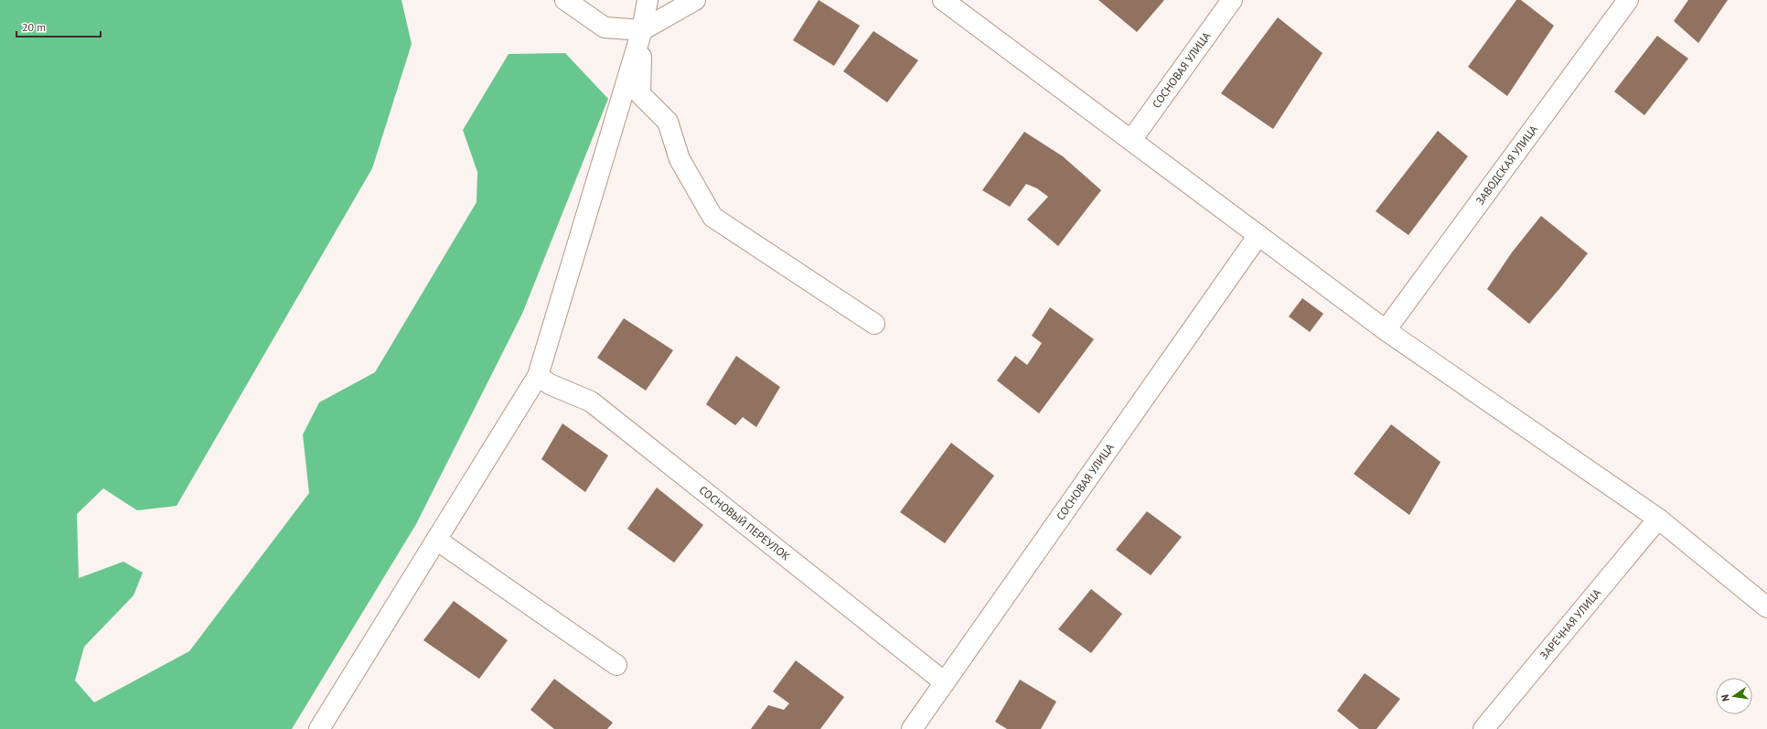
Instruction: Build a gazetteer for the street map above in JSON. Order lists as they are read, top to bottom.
{
  "streets": {
    "street": [
      "СОСНОВАЯ УЛИЦА",
      "ЗАВОДСКАЯ УЛИЦА",
      "СОСНОВЫЙ ПЕРЕУЛОК",
      "ЗАРЕЧНАЯ УЛИЦА"
    ]
  },
  "crossings": [
    ["СОСНОВАЯ УЛИЦА", "СОСНОВЫЙ ПЕРЕУЛОК"]
  ],
  "scale_bar": "20 m",
  "north": "left"
}
